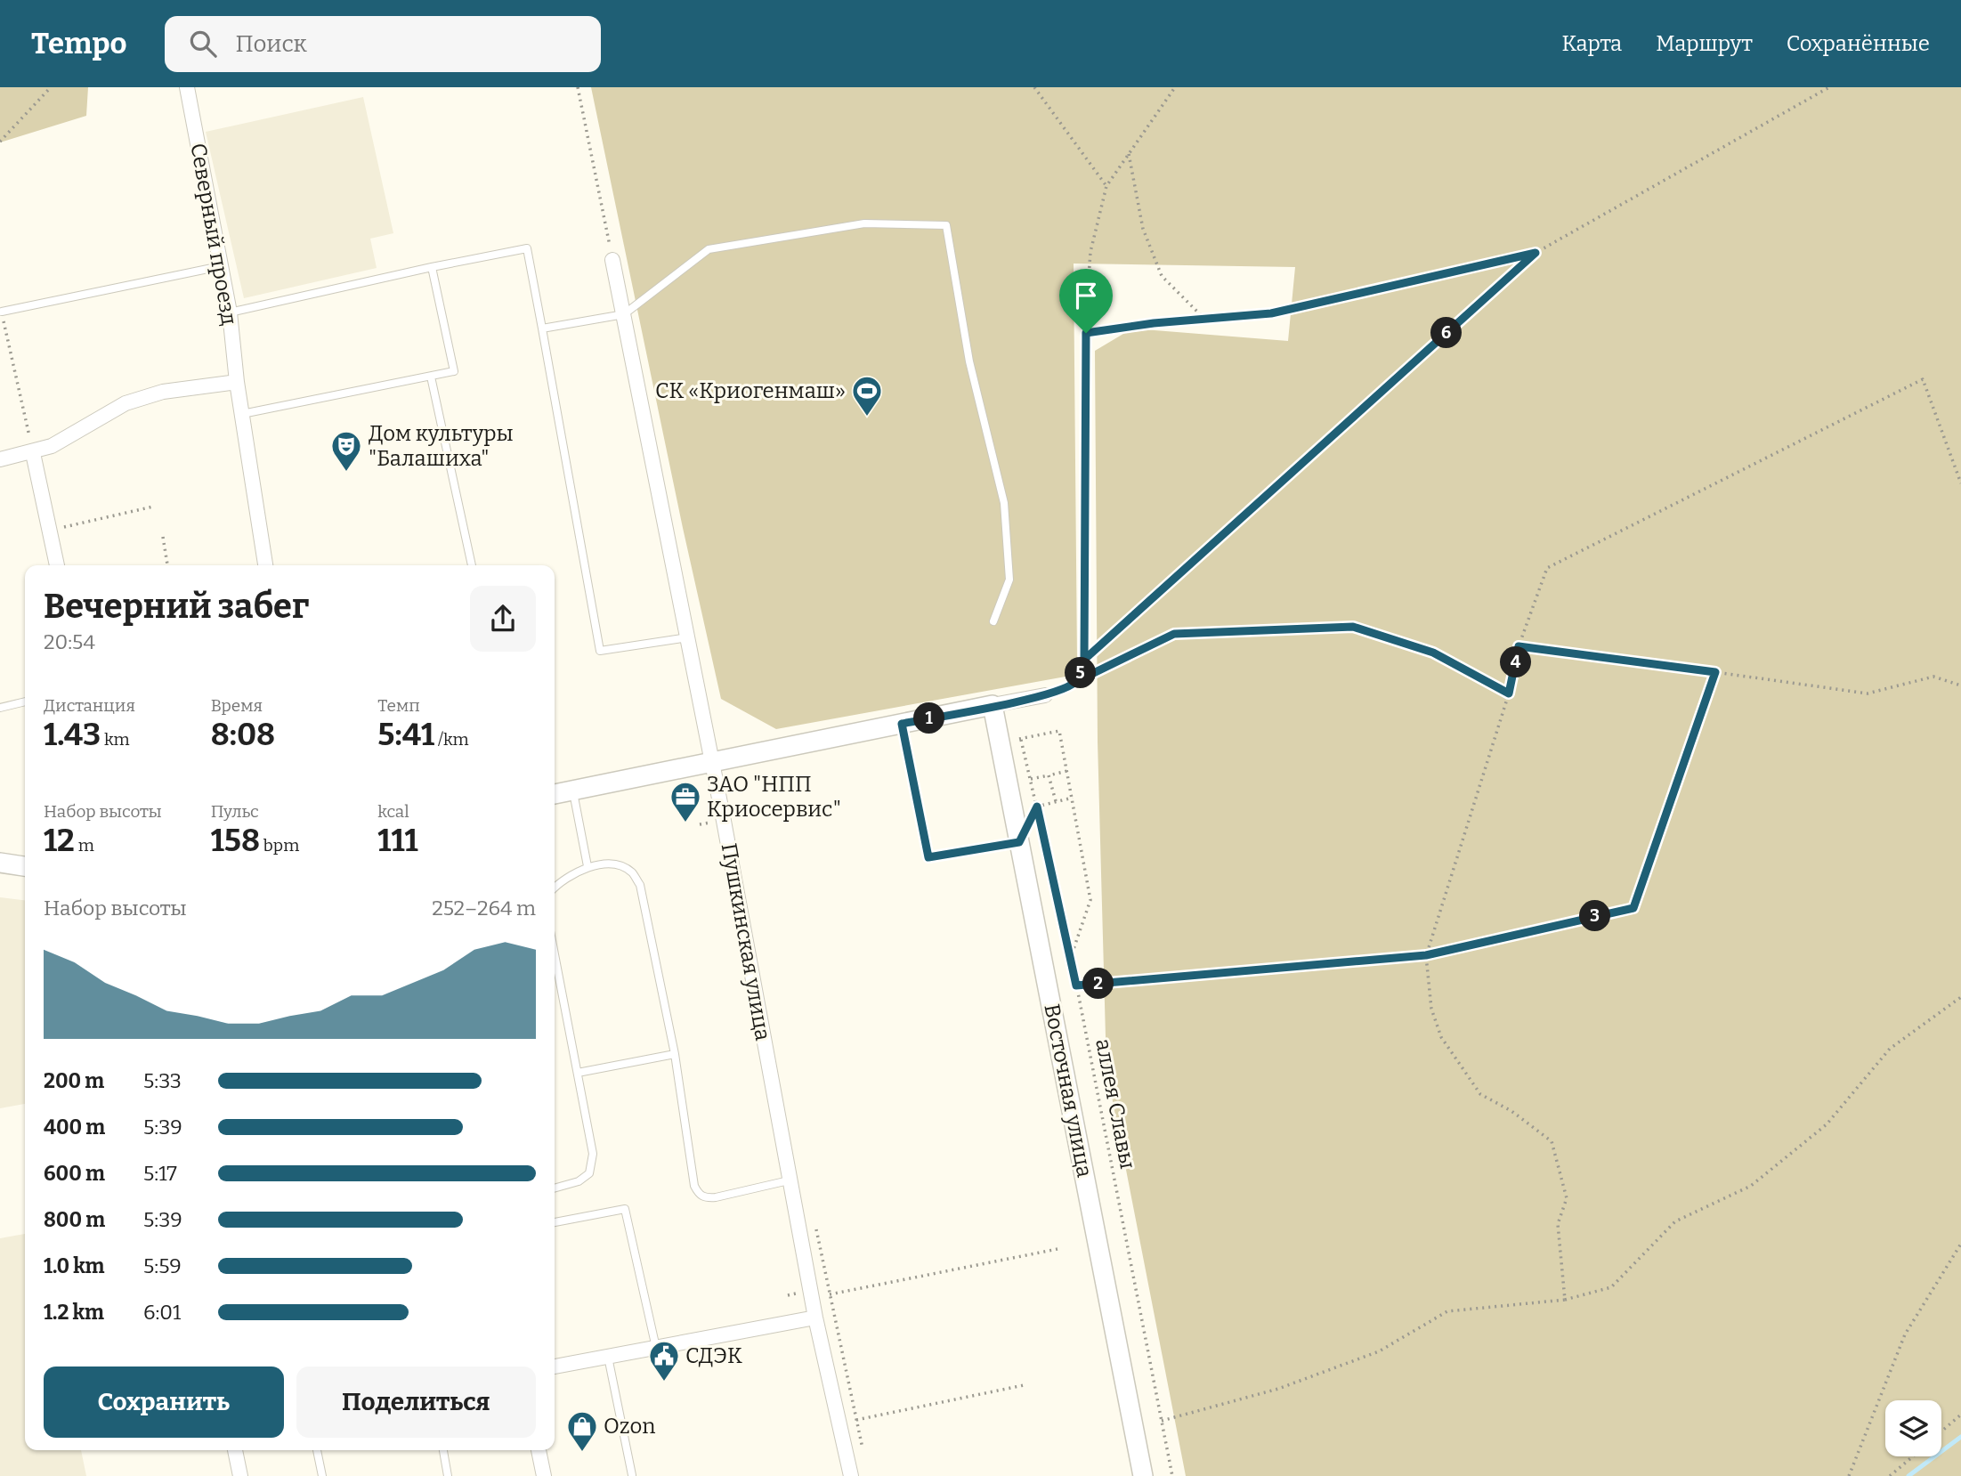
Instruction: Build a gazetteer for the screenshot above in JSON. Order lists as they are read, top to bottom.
{
  "streets": {
    "street": ["Северный проезд", "Пушкинская улица", "Восточная улица"],
    "path": ["аллея Славы"]
  },
  "places": {
    "sports": ["СК «Криогенмаш»"],
    "theatre": ["Дом культуры \"Балашиха\""],
    "office": ["ЗАО \"НПП Криосервис\""],
    "public building": ["СДЭК"],
    "shop": ["Ozon"]
  },
  "page": {
    "header": "Tempo",
    "search": "Поиск",
    "nav": ["Карта", "Маршрут", "Сохранённые"],
    "pins": [
      "6",
      "4",
      "5",
      "1",
      "3",
      "2"
    ],
    "heading": ["Вечерний забег", "20:54"],
    "stats": [
      ["Дистанция", "1.43 km"],
      ["Время", "8:08"],
      ["Темп", "5:41 /km"],
      ["Набор высоты", "12 m"],
      ["Пульс", "158 bpm"],
      ["kcal", "111"]
    ],
    "chart": ["Набор высоты", "252–264 m"],
    "list": [
      {
        "name": "200 m",
        "note": "5:33"
      },
      {
        "name": "400 m",
        "note": "5:39"
      },
      {
        "name": "600 m",
        "note": "5:17"
      },
      {
        "name": "800 m",
        "note": "5:39"
      },
      {
        "name": "1.0 km",
        "note": "5:59"
      },
      {
        "name": "1.2 km",
        "note": "6:01"
      }
    ],
    "buttons": ["Сохранить", "Поделиться"]
  }
}
